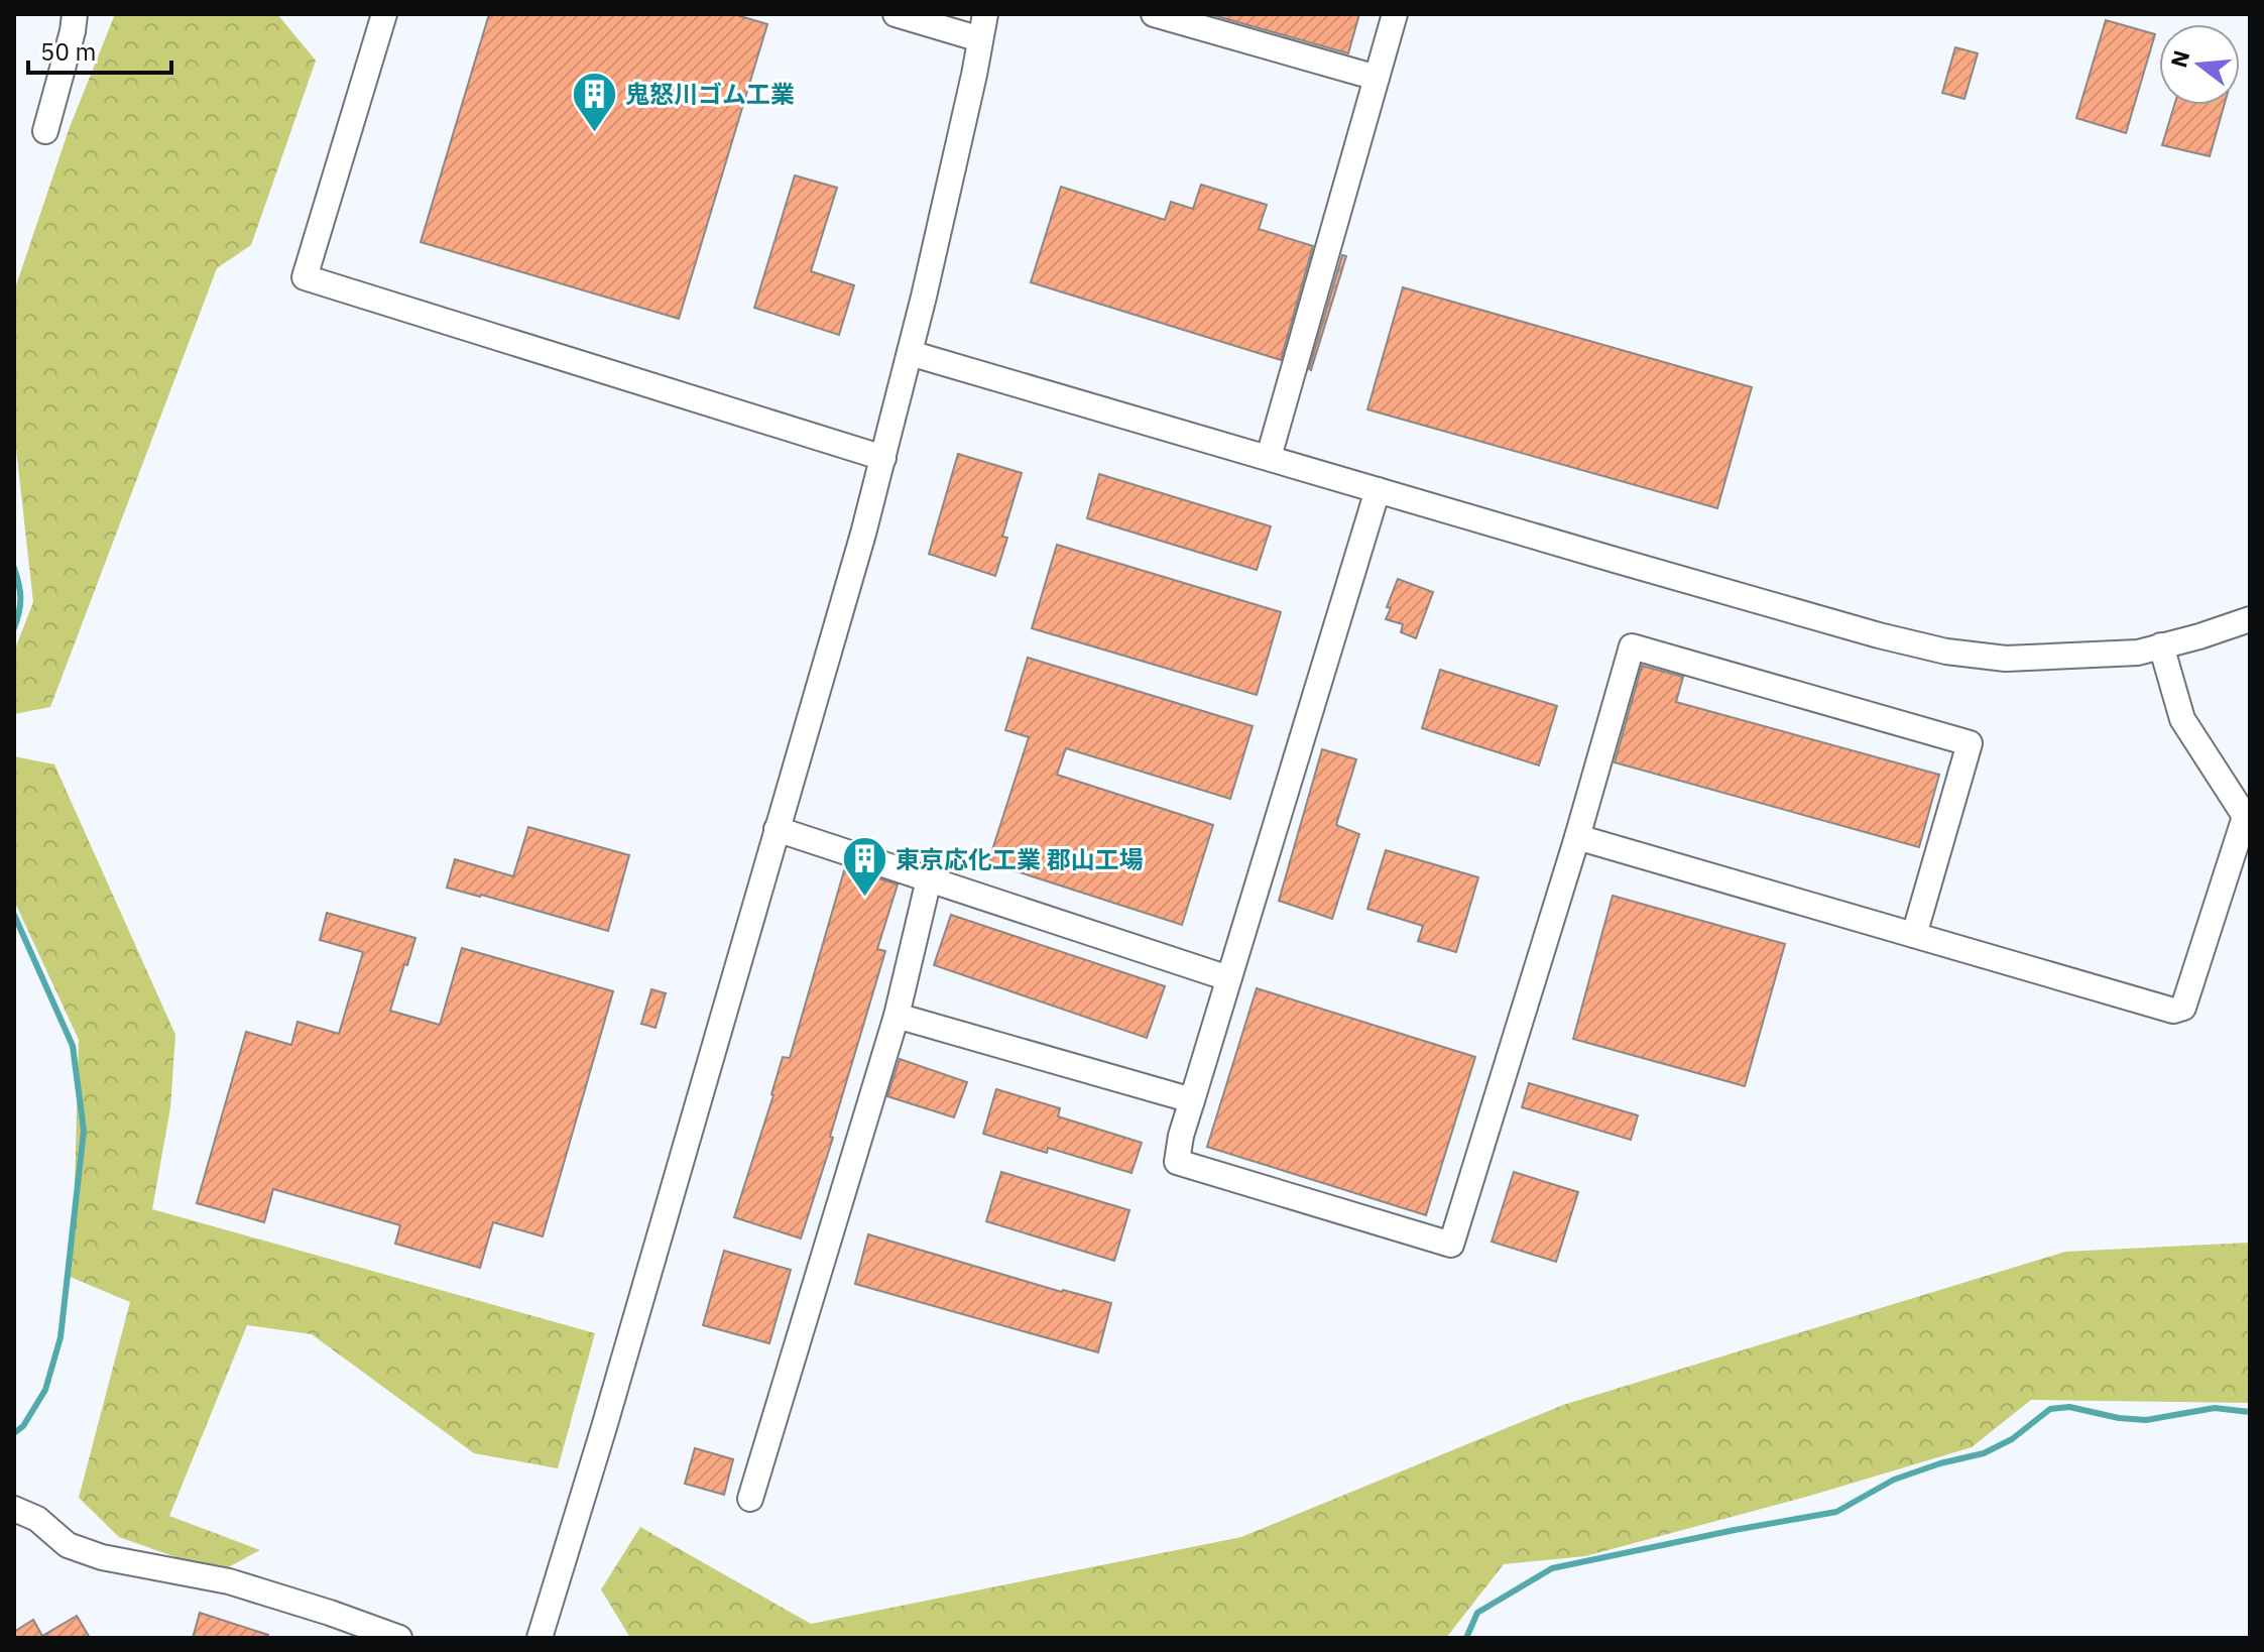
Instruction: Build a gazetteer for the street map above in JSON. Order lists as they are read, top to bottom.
{
  "places": {
    "building": ["鬼怒川ゴム工業", "東京応化工業 郡山工場"]
  },
  "scale_bar": "50 m",
  "north": "left"
}
